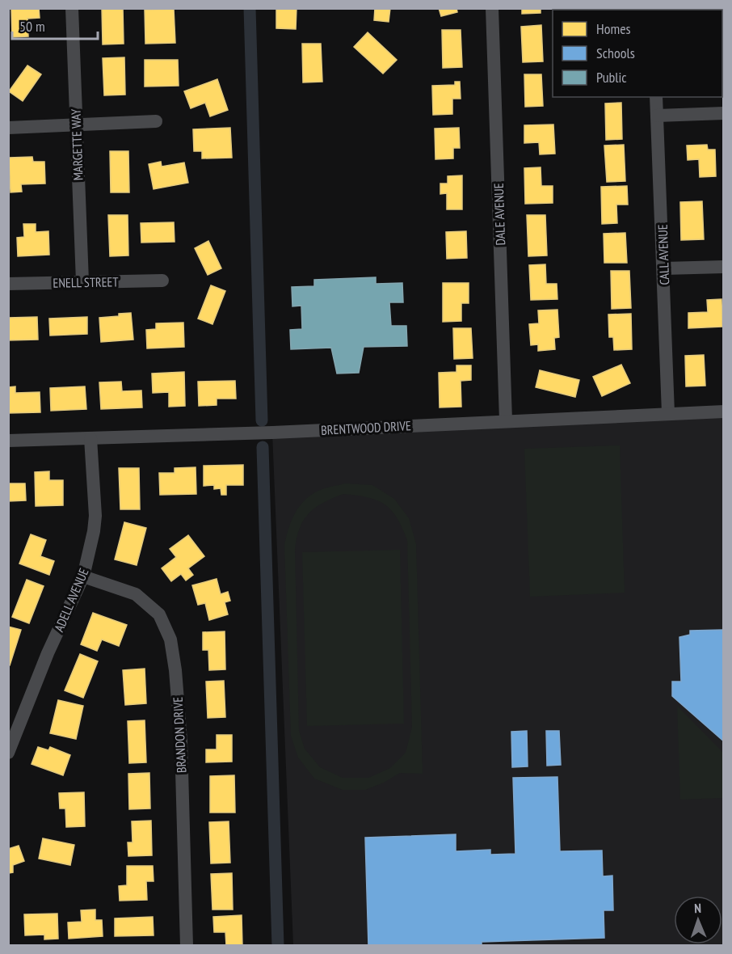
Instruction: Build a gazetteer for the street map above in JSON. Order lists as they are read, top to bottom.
{
  "streets": {
    "street": [
      "MARGETTE WAY",
      "DALE AVENUE",
      "CALL AVENUE",
      "ENELL STREET",
      "BRENTWOOD DRIVE",
      "ADELL AVENUE",
      "BRANDON DRIVE"
    ]
  },
  "crossings": [
    ["MARGETTE WAY", "ENELL STREET"],
    ["DALE AVENUE", "BRENTWOOD DRIVE"],
    ["CALL AVENUE", "BRENTWOOD DRIVE"],
    ["BRENTWOOD DRIVE", "ADELL AVENUE"],
    ["ADELL AVENUE", "BRANDON DRIVE"]
  ],
  "legend": ["Homes", "Schools", "Public"],
  "scale_bar": "50 m",
  "north": "top"
}
